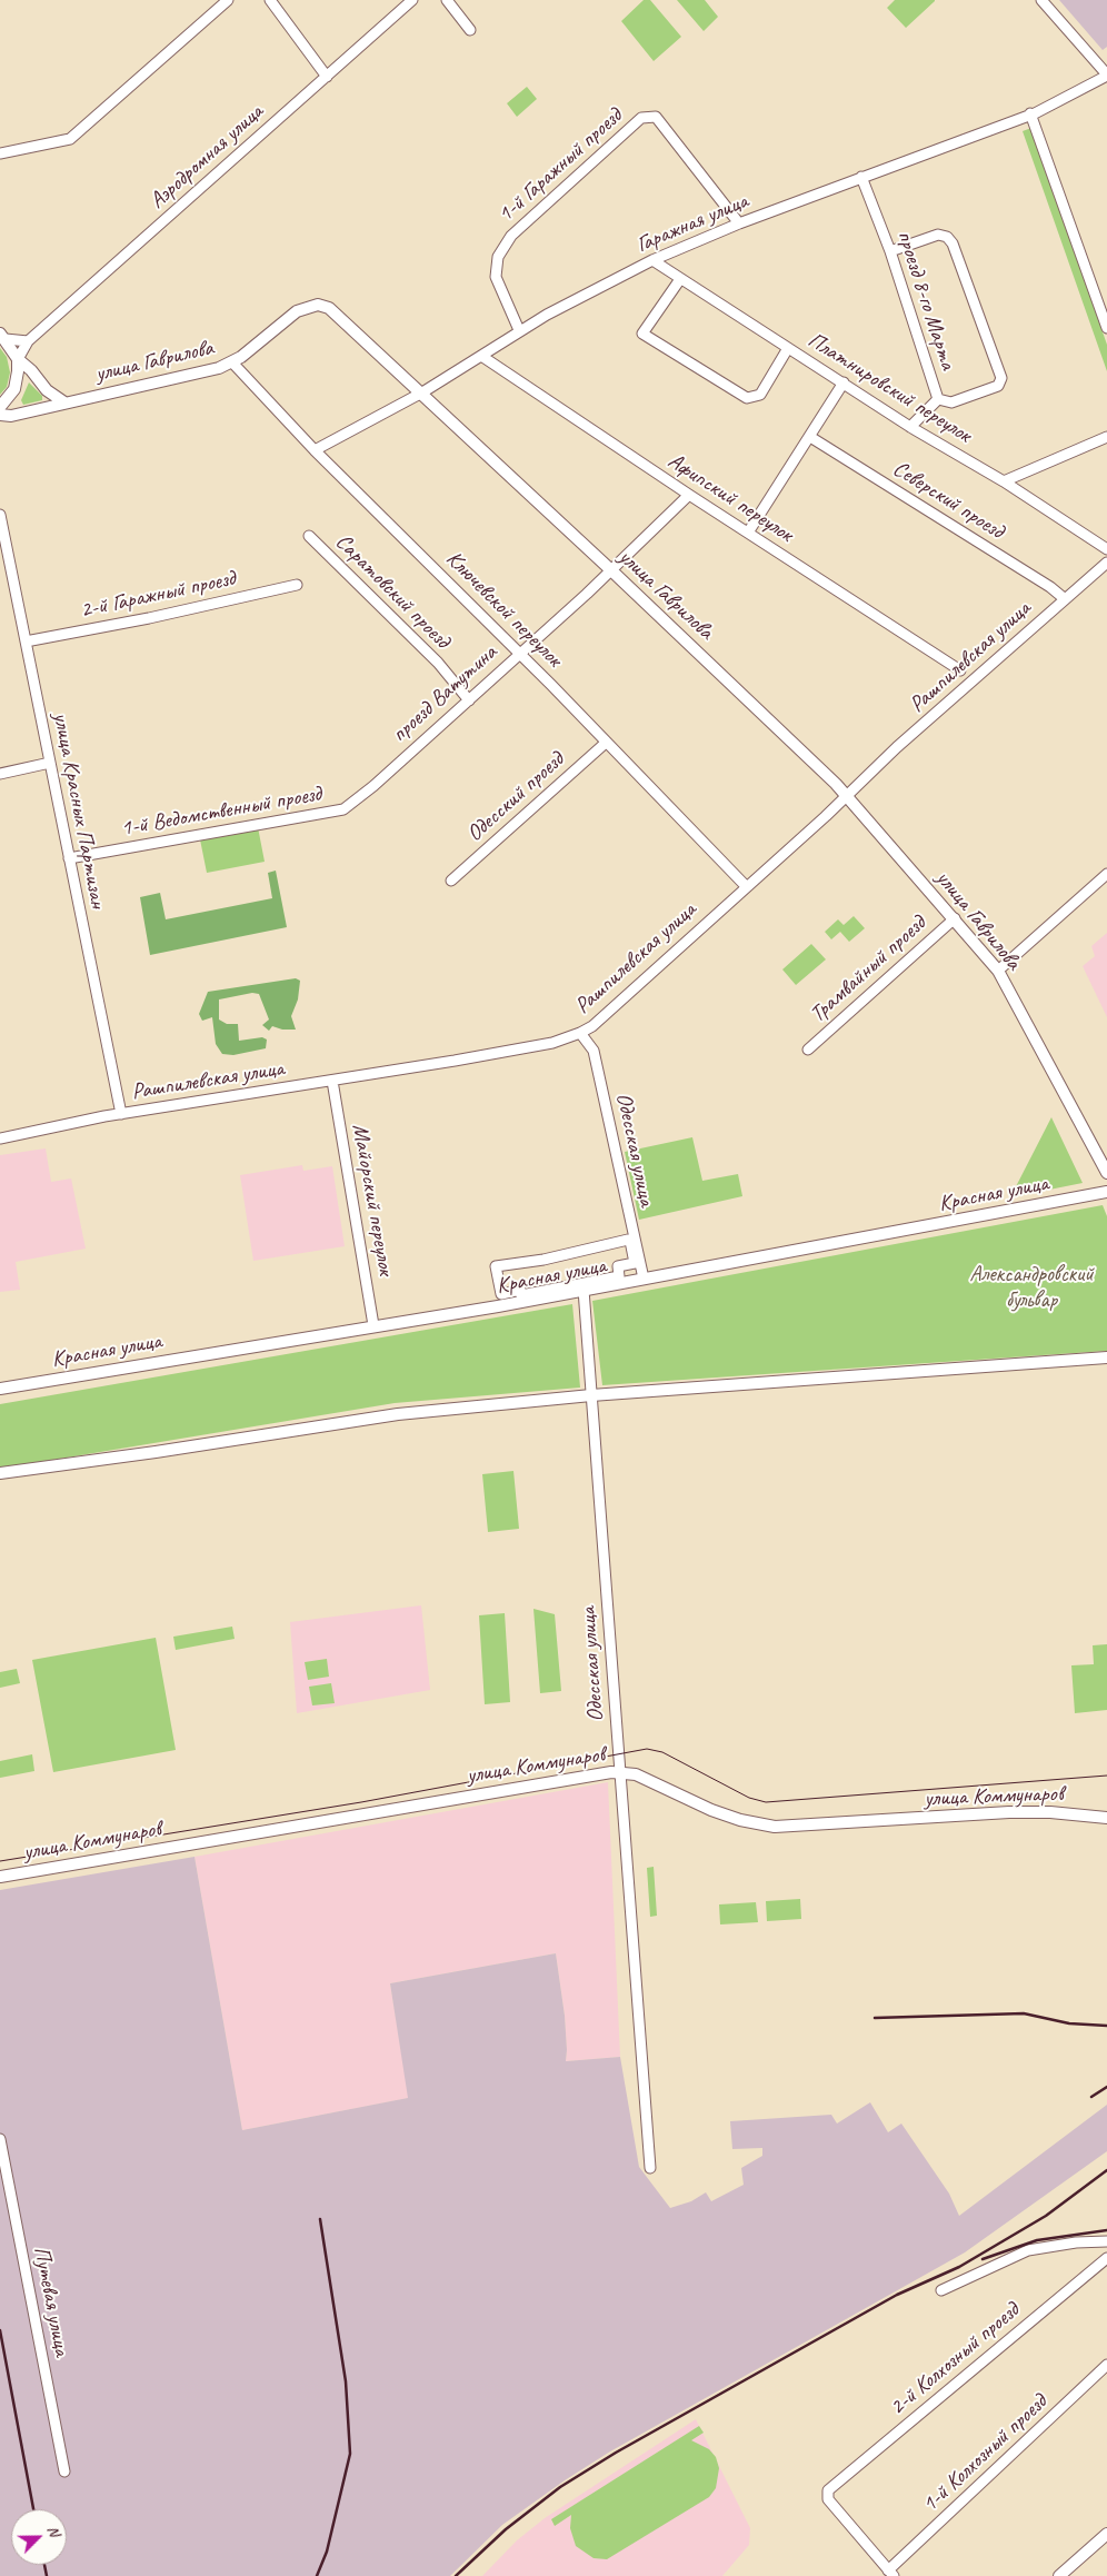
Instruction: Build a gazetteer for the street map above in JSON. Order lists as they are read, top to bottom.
{
  "streets": {
    "main road": ["улица Гаврилова", "Красная улица", "улица Коммунаров"],
    "street": [
      "Аэродромная улица",
      "1-й Гаражный проезд",
      "Гаражная улица",
      "проезд 8-го Марта",
      "Платнировский переулок",
      "Афипский переулок",
      "Северский проезд",
      "Саратовский проезд",
      "2-й Гаражный проезд",
      "Ключевской переулок",
      "Рашпилевская улица",
      "проезд Ватутина",
      "Одесский проезд",
      "улица Красных Партизан",
      "1-й Ведомственный проезд",
      "Трамвайный проезд",
      "Одесская улица",
      "Майорский переулок",
      "Путевая улица",
      "2-й Колхозный проезд",
      "1-й Колхозный проезд"
    ]
  },
  "crossings": [
    ["1-й Гаражный проезд", "Гаражная улица"],
    ["Гаражная улица", "проезд 8-го Марта"],
    ["Гаражная улица", "улица Гаврилова"],
    ["Гаражная улица", "Платнировский переулок"],
    ["Гаражная улица", "Афипский переулок"],
    ["Гаражная улица", "Ключевской переулок"],
    ["проезд 8-го Марта", "Платнировский переулок"],
    ["улица Гаврилова", "Ключевской переулок"],
    ["улица Гаврилова", "Рашпилевская улица"],
    ["улица Гаврилова", "проезд Ватутина"],
    ["улица Гаврилова", "Трамвайный проезд"],
    ["Афипский переулок", "проезд Ватутина"],
    ["Северский проезд", "Рашпилевская улица"],
    ["Саратовский проезд", "проезд Ватутина"],
    ["2-й Гаражный проезд", "улица Красных Партизан"],
    ["Ключевской переулок", "Рашпилевская улица"],
    ["Ключевской переулок", "проезд Ватутина"],
    ["Ключевской переулок", "Одесский проезд"],
    ["Рашпилевская улица", "улица Красных Партизан"],
    ["Рашпилевская улица", "Одесская улица"],
    ["Рашпилевская улица", "Майорский переулок"],
    ["проезд Ватутина", "1-й Ведомственный проезд"],
    ["улица Красных Партизан", "1-й Ведомственный проезд"],
    ["Одесская улица", "Красная улица"],
    ["Одесская улица", "улица Коммунаров"],
    ["Красная улица", "Майорский переулок"],
    ["2-й Колхозный проезд", "1-й Колхозный проезд"]
  ],
  "parks": ["Александровский бульвар"],
  "north": "top right"
}
